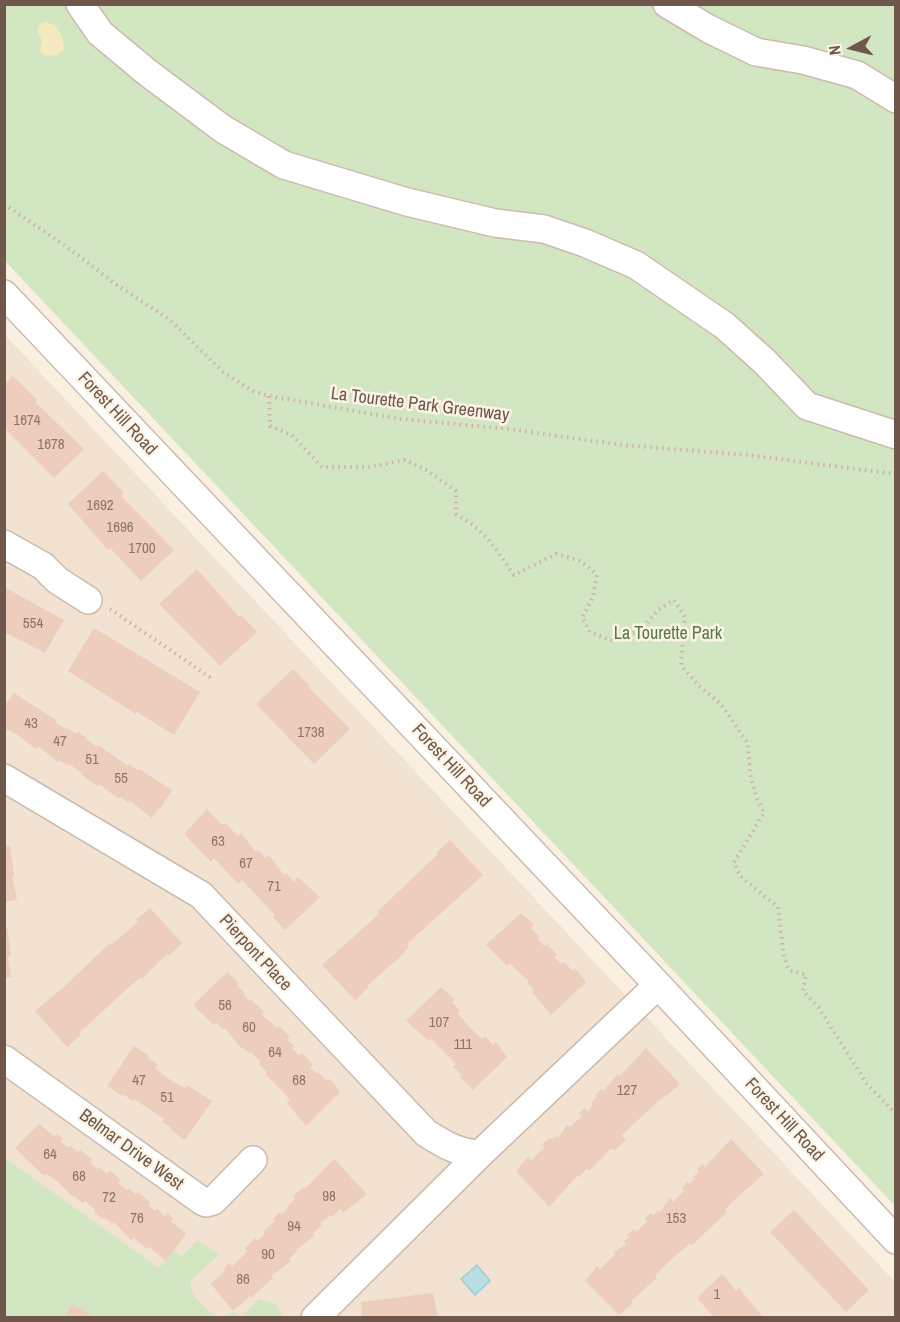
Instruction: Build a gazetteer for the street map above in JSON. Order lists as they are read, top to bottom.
{
  "streets": {
    "street": ["Forest Hill Road", "Pierpont Place", "Belmar Drive West"],
    "path": ["La Tourette Park Greenway"]
  },
  "parks": ["La Tourette Park"],
  "house_numbers": [
    "1674",
    "1678",
    "1692",
    "1696",
    "1700",
    "554",
    "43",
    "1738",
    "47",
    "51",
    "55",
    "63",
    "67",
    "71",
    "56",
    "107",
    "60",
    "111",
    "64",
    "47",
    "68",
    "127",
    "51",
    "64",
    "68",
    "98",
    "72",
    "76",
    "153",
    "94",
    "90",
    "86",
    "1"
  ],
  "north": "left"
}
